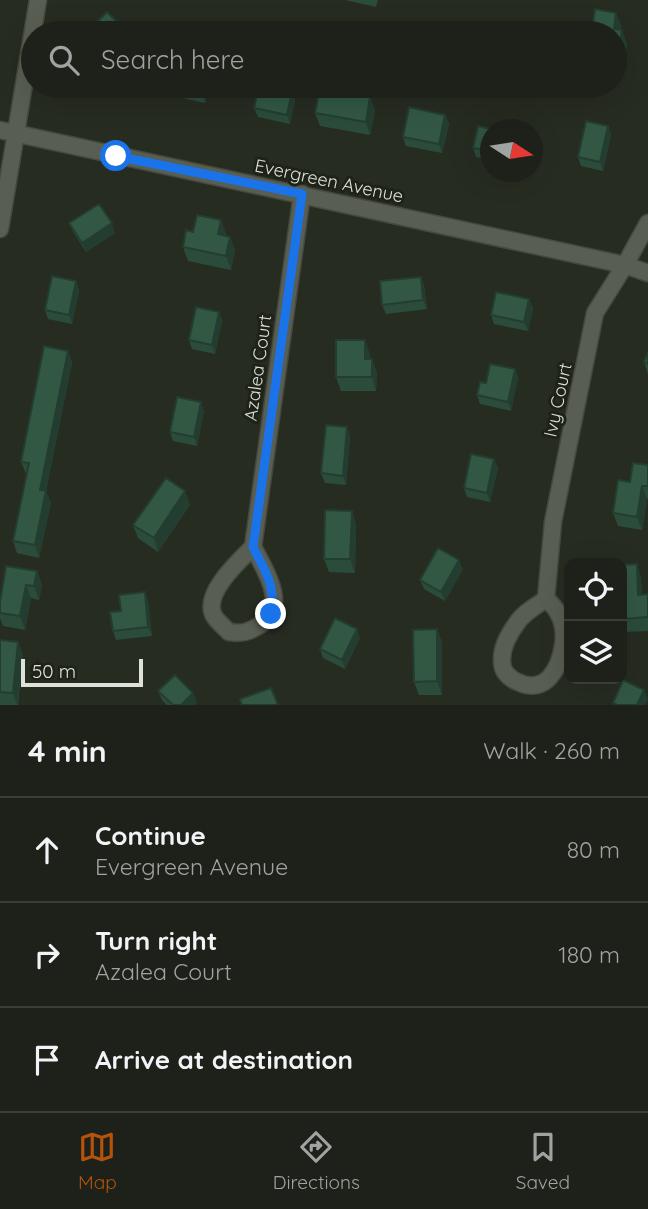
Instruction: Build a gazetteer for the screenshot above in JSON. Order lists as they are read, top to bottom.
{
  "streets": {
    "street": ["Evergreen Avenue", "Azalea Court", "Ivy Court"]
  },
  "crossings": [
    ["Evergreen Avenue", "Azalea Court"],
    ["Evergreen Avenue", "Ivy Court"]
  ],
  "scale_bar": "50 m",
  "north": "right",
  "page": {
    "search": "Search here",
    "scale": "50 m",
    "heading": ["4 min", "Walk · 260 m"],
    "list": [
      ["Continue", "Evergreen Avenue", "80 m"],
      ["Turn right", "Azalea Court", "180 m"],
      "Arrive at destination"
    ],
    "nav": ["Map", "Directions", "Saved"]
  }
}
